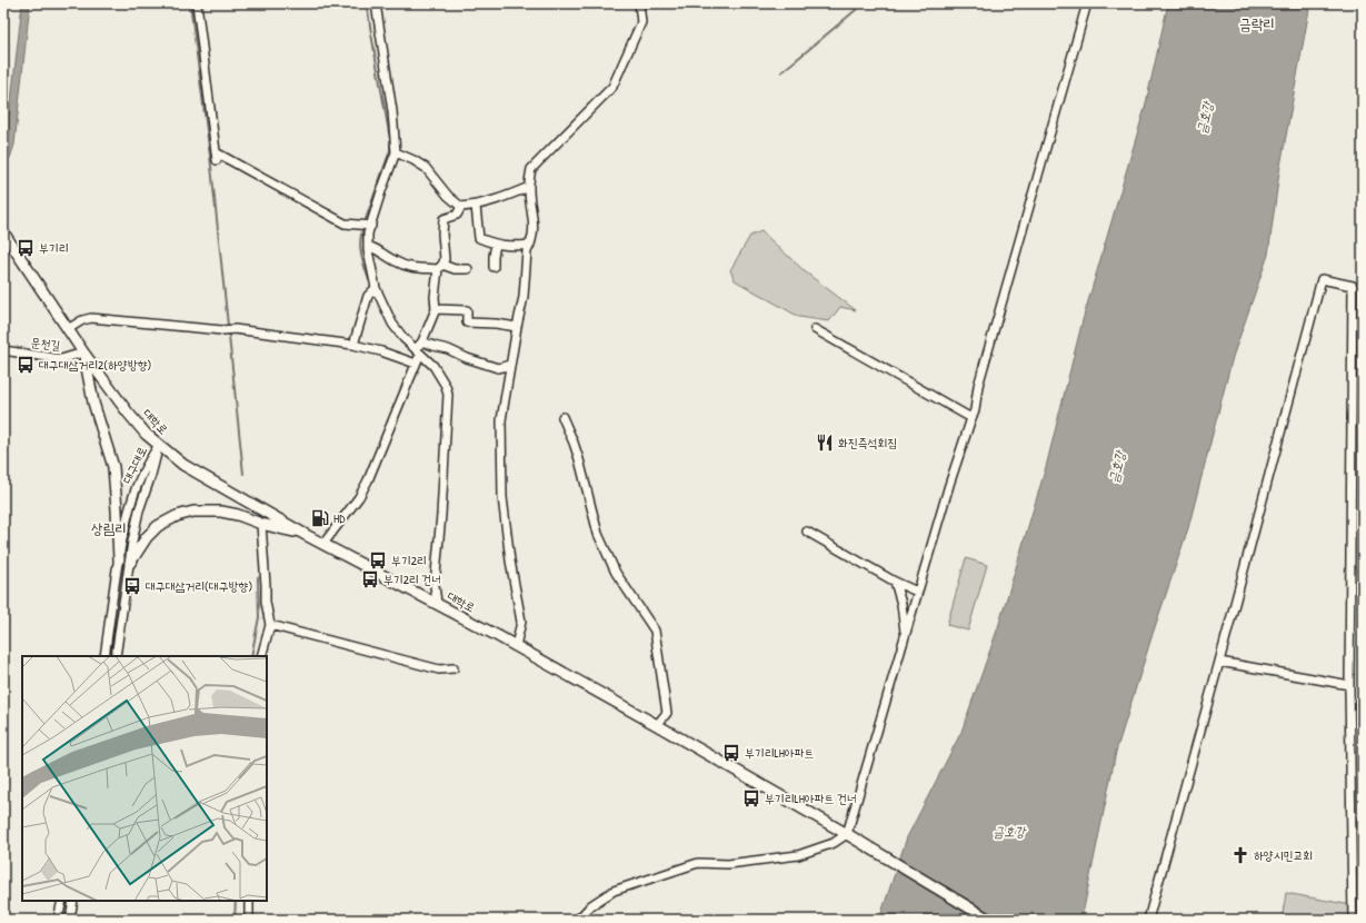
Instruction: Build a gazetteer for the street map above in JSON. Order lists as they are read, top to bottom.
{
  "streets": {
    "main road": ["대학로"],
    "street": ["문천길", "대구대로"]
  },
  "crossings": [
    ["문천길", "대학로"],
    ["대학로", "대구대로"]
  ],
  "districts": ["금락리", "상림리"],
  "water": ["금호강"],
  "places": {
    "bus stop": [
      "부기리",
      "대구대삼거리2(하양방향)",
      "부기2리",
      "부기2리 건너",
      "대구대삼거리(대구방향)",
      "부기리LH아파트",
      "부기리LH아파트 건너"
    ],
    "restaurant": ["화진즉석회집"],
    "fuel station": ["HD"],
    "church": ["하양시민교회"]
  }
}
